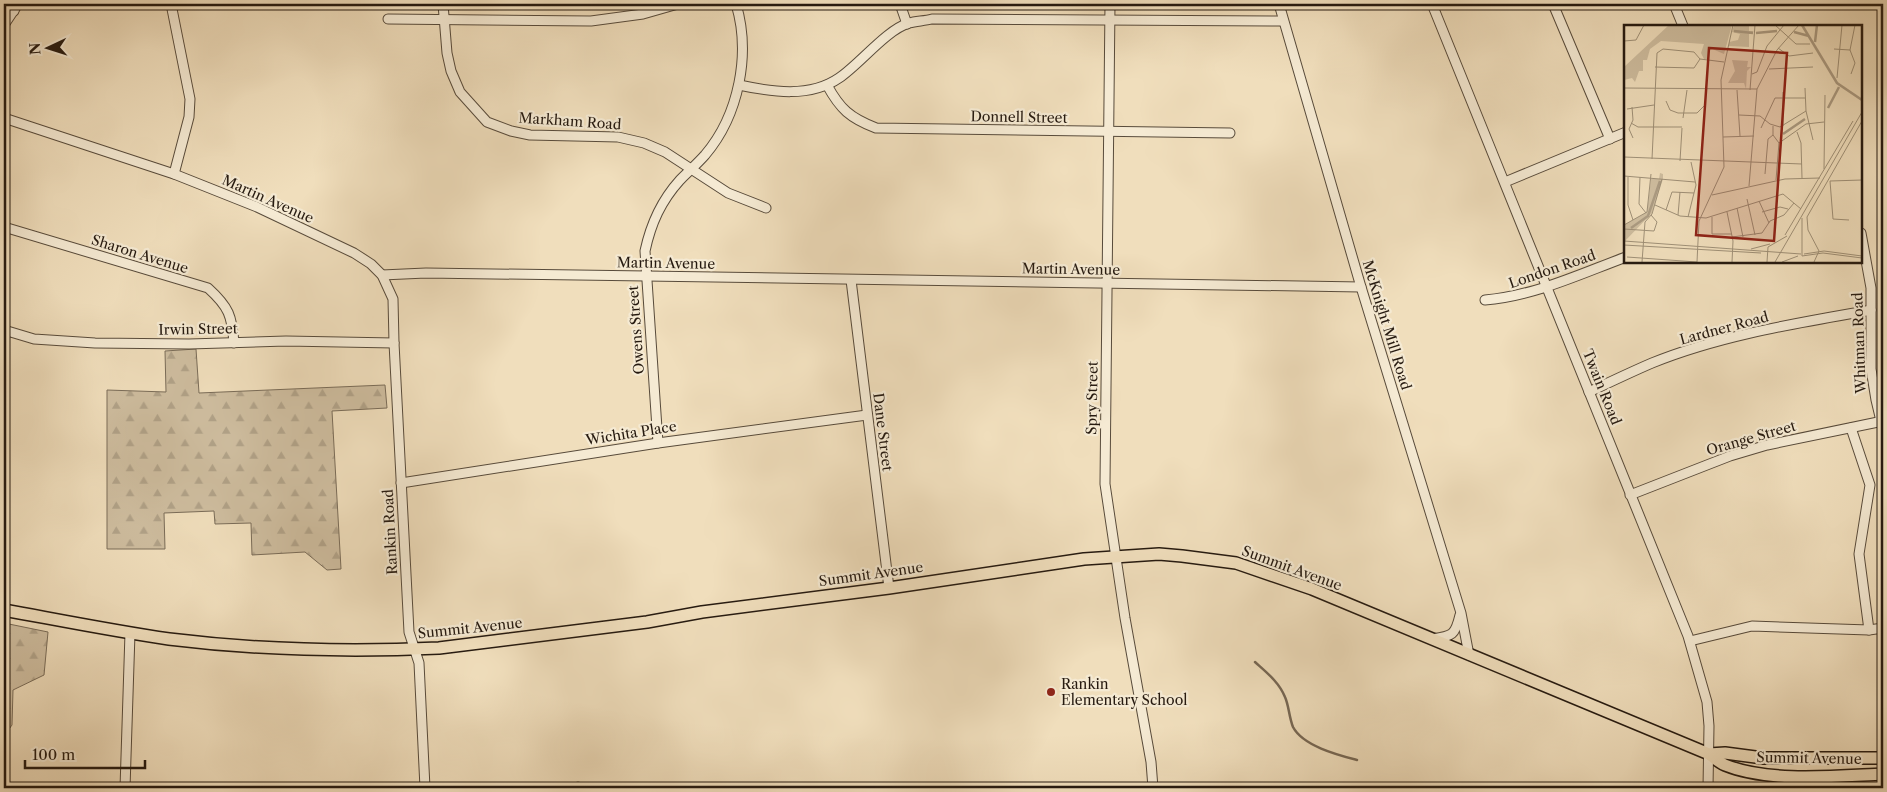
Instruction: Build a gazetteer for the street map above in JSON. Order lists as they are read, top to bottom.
{
  "streets": {
    "main road": ["Summit Avenue"],
    "street": [
      "Donnell Street",
      "Markham Road",
      "Martin Avenue",
      "Sharon Avenue",
      "London Road",
      "McKnight Mill Road",
      "Lardner Road",
      "Irwin Street",
      "Owens Street",
      "Whitman Road",
      "Twain Road",
      "Spry Street",
      "Dane Street",
      "Wichita Place",
      "Orange Street",
      "Rankin Road"
    ]
  },
  "crossings": [
    ["Donnell Street", "Spry Street"],
    ["Markham Road", "Owens Street"],
    ["Martin Avenue", "McKnight Mill Road"],
    ["Martin Avenue", "Owens Street"],
    ["Martin Avenue", "Spry Street"],
    ["Martin Avenue", "Dane Street"],
    ["Martin Avenue", "Rankin Road"],
    ["Sharon Avenue", "Irwin Street"],
    ["London Road", "Twain Road"],
    ["McKnight Mill Road", "Summit Avenue"],
    ["Lardner Road", "Whitman Road"],
    ["Lardner Road", "Twain Road"],
    ["Irwin Street", "Rankin Road"],
    ["Owens Street", "Wichita Place"],
    ["Whitman Road", "Orange Street"],
    ["Twain Road", "Orange Street"],
    ["Twain Road", "Summit Avenue"],
    ["Spry Street", "Summit Avenue"],
    ["Dane Street", "Wichita Place"],
    ["Dane Street", "Summit Avenue"],
    ["Wichita Place", "Rankin Road"],
    ["Rankin Road", "Summit Avenue"]
  ],
  "places": ["Rankin Elementary School"],
  "scale_bar": "100 m",
  "north": "left"
}
